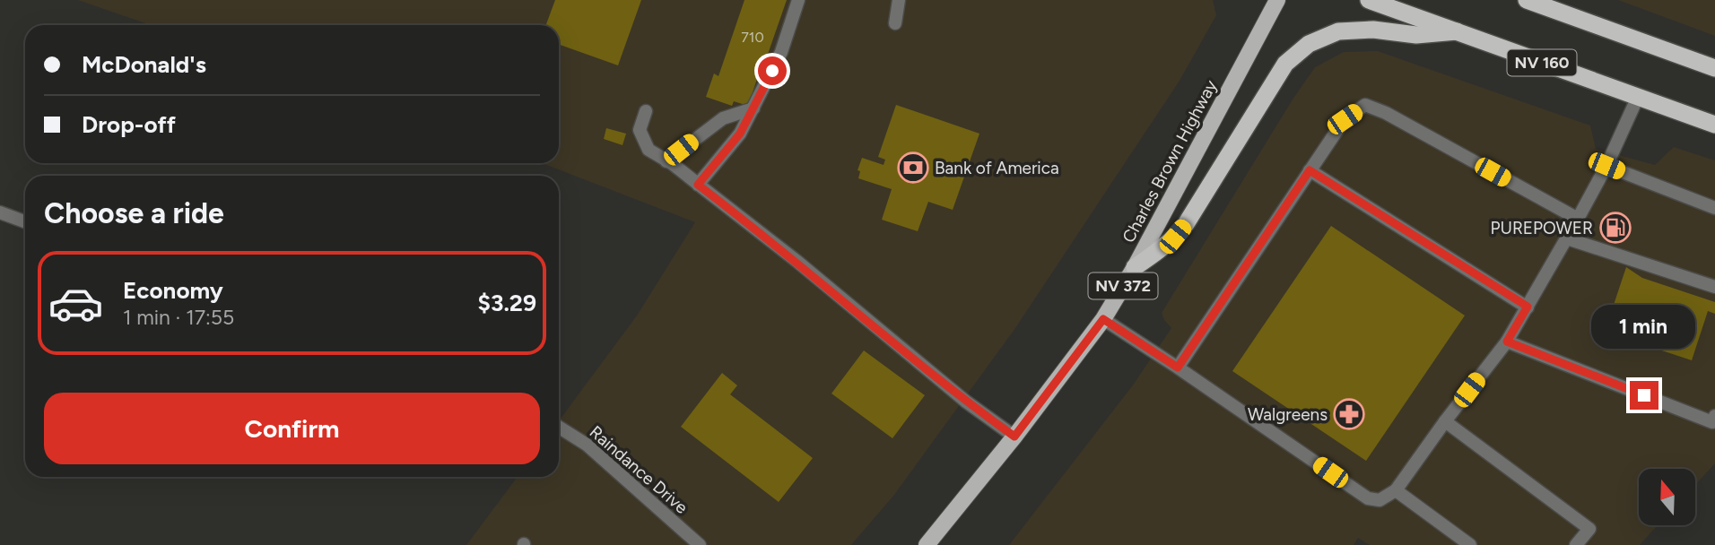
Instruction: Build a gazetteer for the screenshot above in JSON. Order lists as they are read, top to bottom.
{
  "streets": {
    "highway": ["NV 160"],
    "main road": ["Charles Brown Highway", "NV 372"],
    "street": ["Raindance Drive"]
  },
  "places": {
    "bank": ["Bank of America"],
    "fuel station": ["PUREPOWER"],
    "pharmacy": ["Walgreens"]
  },
  "house_numbers": ["710"],
  "north": "top",
  "page": {
    "banner": ["McDonald's", "Drop-off"],
    "heading": "Choose a ride",
    "list": [
      {
        "name": "Economy",
        "note": "1 min · 17:55",
        "value": "$3.29"
      }
    ],
    "bubble": "1 min",
    "buttons": "Confirm"
  }
}
